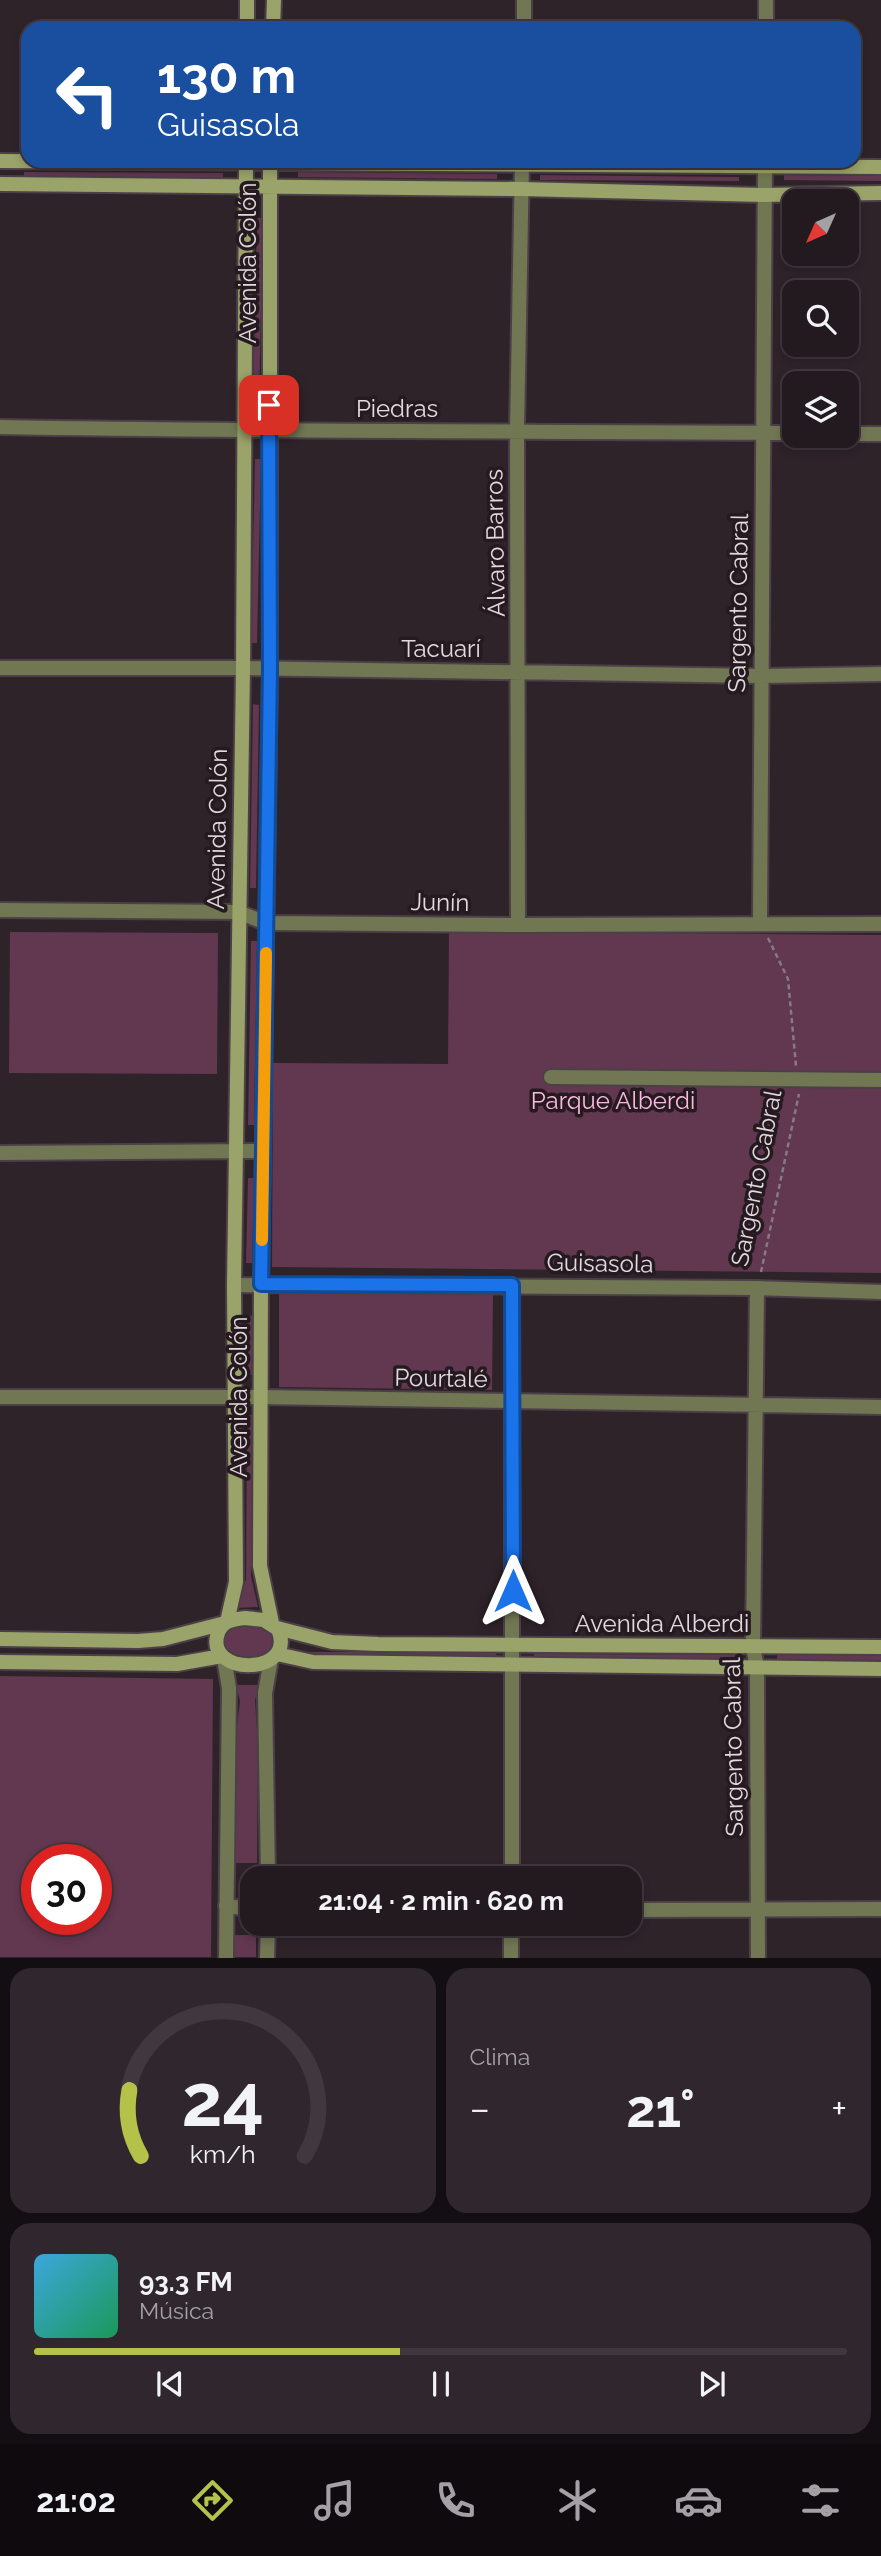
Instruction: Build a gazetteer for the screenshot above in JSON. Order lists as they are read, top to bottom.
{
  "streets": {
    "main road": ["Avenida Colón", "Avenida Alberdi"],
    "street": [
      "Piedras",
      "Álvaro Barros",
      "Sargento Cabral",
      "Tacuarí",
      "Junín",
      "Guisasola",
      "Pourtalé"
    ]
  },
  "crossings": [
    ["Avenida Colón", "Piedras"],
    ["Avenida Colón", "Tacuarí"],
    ["Avenida Colón", "Junín"],
    ["Avenida Colón", "Guisasola"],
    ["Avenida Colón", "Pourtalé"],
    ["Avenida Colón", "Avenida Alberdi"],
    ["Piedras", "Álvaro Barros"],
    ["Piedras", "Sargento Cabral"],
    ["Álvaro Barros", "Tacuarí"],
    ["Álvaro Barros", "Junín"],
    ["Sargento Cabral", "Tacuarí"],
    ["Sargento Cabral", "Junín"],
    ["Sargento Cabral", "Guisasola"],
    ["Sargento Cabral", "Pourtalé"],
    ["Sargento Cabral", "Avenida Alberdi"]
  ],
  "parks": ["Parque Alberdi"],
  "north": "bottom left",
  "page": {
    "turn": ["130 m", "Guisasola"],
    "limit": "30",
    "trip": "21:04 · 2 min · 620 m",
    "tile": "Clima",
    "heat": ["−", "21°", "+"],
    "song": ["93.3 FM", "Música"],
    "tabs": "21:02",
    "gauge": ["24", "km/h"]
  }
}
